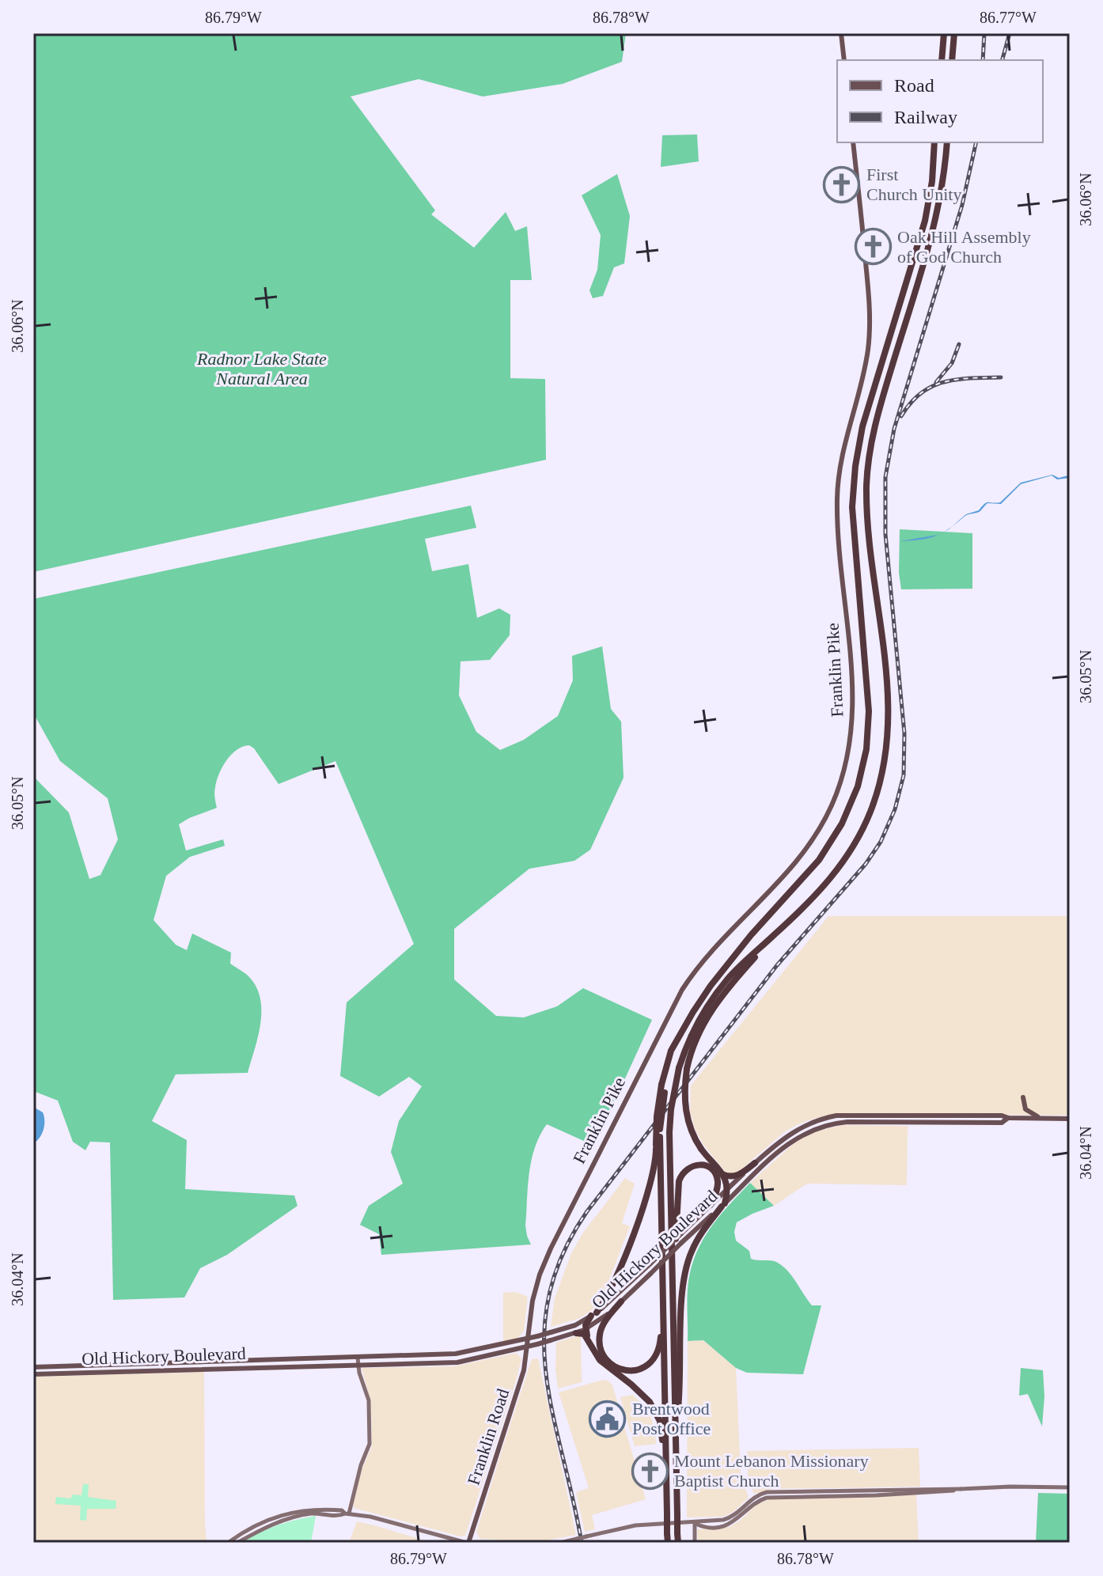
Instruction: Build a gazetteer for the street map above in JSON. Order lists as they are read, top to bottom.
{
  "streets": {
    "main road": ["Franklin Pike", "Old Hickory Boulevard", "Franklin Road"]
  },
  "crossings": [
    ["Franklin Pike", "Old Hickory Boulevard"],
    ["Franklin Pike", "Franklin Road"],
    ["Old Hickory Boulevard", "Franklin Road"]
  ],
  "parks": ["Radnor Lake State Natural Area"],
  "places": {
    "church": ["First Church Unity", "Oak Hill Assembly of God Church", "Mount Lebanon Missionary Baptist Church"],
    "public building": ["Brentwood Post Office"]
  },
  "legend": ["Road", "Railway"],
  "coordinates": [
    "86.79°W",
    "86.78°W",
    "86.77°W",
    "36.06°N",
    "36.05°N",
    "36.04°N"
  ]
}
